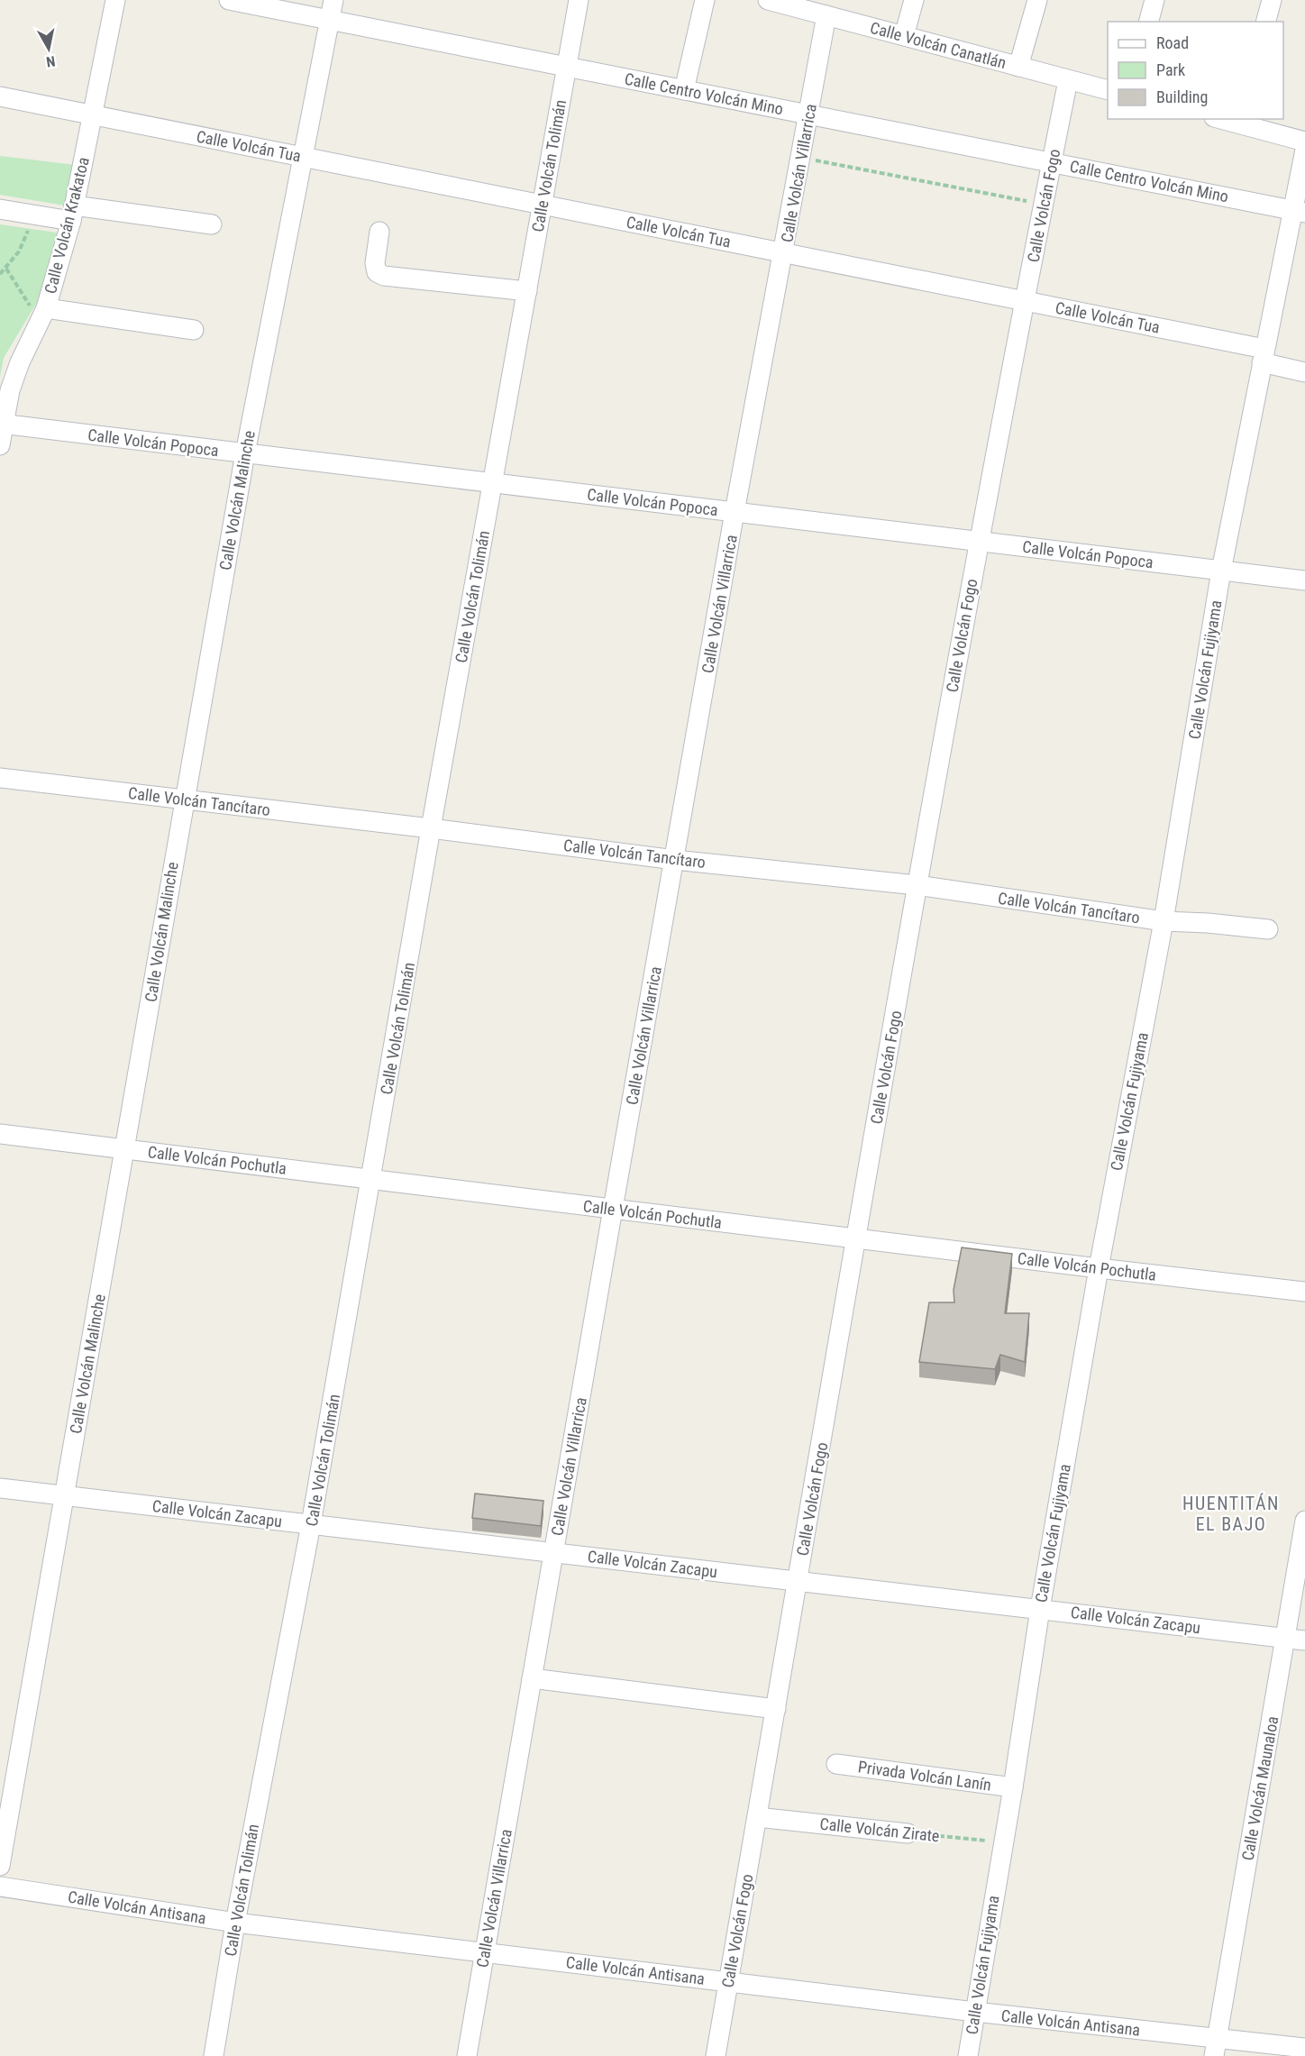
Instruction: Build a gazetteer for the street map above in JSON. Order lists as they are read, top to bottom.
{
  "streets": {
    "street": [
      "Calle Volcán Canatlán",
      "Calle Centro Volcán Mino",
      "Calle Volcán Tua",
      "Calle Volcán Tolimán",
      "Calle Volcán Villarrica",
      "Calle Volcán Fogo",
      "Calle Volcán Krakatoa",
      "Calle Volcán Popoca",
      "Calle Volcán Malinche",
      "Calle Volcán Fujiyama",
      "Calle Volcán Tancítaro",
      "Calle Volcán Pochutla",
      "Calle Volcán Zacapu",
      "Privada Volcán Lanín",
      "Calle Volcán Maunaloa",
      "Calle Volcán Zirate",
      "Calle Volcán Antisana"
    ]
  },
  "crossings": [
    ["Calle Volcán Canatlán", "Calle Volcán Villarrica"],
    ["Calle Volcán Canatlán", "Calle Volcán Fogo"],
    ["Calle Centro Volcán Mino", "Calle Volcán Tolimán"],
    ["Calle Centro Volcán Mino", "Calle Volcán Villarrica"],
    ["Calle Centro Volcán Mino", "Calle Volcán Fogo"],
    ["Calle Centro Volcán Mino", "Calle Volcán Malinche"],
    ["Calle Centro Volcán Mino", "Calle Volcán Fujiyama"],
    ["Calle Volcán Tua", "Calle Volcán Tolimán"],
    ["Calle Volcán Tua", "Calle Volcán Villarrica"],
    ["Calle Volcán Tua", "Calle Volcán Fogo"],
    ["Calle Volcán Tua", "Calle Volcán Krakatoa"],
    ["Calle Volcán Tua", "Calle Volcán Malinche"],
    ["Calle Volcán Tua", "Calle Volcán Fujiyama"],
    ["Calle Volcán Tolimán", "Calle Volcán Popoca"],
    ["Calle Volcán Tolimán", "Calle Volcán Tancítaro"],
    ["Calle Volcán Tolimán", "Calle Volcán Pochutla"],
    ["Calle Volcán Tolimán", "Calle Volcán Zacapu"],
    ["Calle Volcán Tolimán", "Calle Volcán Antisana"],
    ["Calle Volcán Villarrica", "Calle Volcán Popoca"],
    ["Calle Volcán Villarrica", "Calle Volcán Tancítaro"],
    ["Calle Volcán Villarrica", "Calle Volcán Pochutla"],
    ["Calle Volcán Villarrica", "Calle Volcán Zacapu"],
    ["Calle Volcán Villarrica", "Calle Volcán Antisana"],
    ["Calle Volcán Fogo", "Calle Volcán Popoca"],
    ["Calle Volcán Fogo", "Calle Volcán Tancítaro"],
    ["Calle Volcán Fogo", "Calle Volcán Pochutla"],
    ["Calle Volcán Fogo", "Calle Volcán Zacapu"],
    ["Calle Volcán Fogo", "Calle Volcán Zirate"],
    ["Calle Volcán Fogo", "Calle Volcán Antisana"],
    ["Calle Volcán Krakatoa", "Calle Volcán Popoca"],
    ["Calle Volcán Popoca", "Calle Volcán Malinche"],
    ["Calle Volcán Popoca", "Calle Volcán Fujiyama"],
    ["Calle Volcán Malinche", "Calle Volcán Tancítaro"],
    ["Calle Volcán Malinche", "Calle Volcán Pochutla"],
    ["Calle Volcán Malinche", "Calle Volcán Zacapu"],
    ["Calle Volcán Fujiyama", "Calle Volcán Tancítaro"],
    ["Calle Volcán Fujiyama", "Calle Volcán Pochutla"],
    ["Calle Volcán Fujiyama", "Calle Volcán Zacapu"],
    ["Calle Volcán Fujiyama", "Privada Volcán Lanín"],
    ["Calle Volcán Fujiyama", "Calle Volcán Zirate"],
    ["Calle Volcán Fujiyama", "Calle Volcán Antisana"],
    ["Calle Volcán Zacapu", "Calle Volcán Maunaloa"],
    ["Calle Volcán Maunaloa", "Calle Volcán Antisana"]
  ],
  "districts": ["HUENTITÁN EL BAJO"],
  "legend": ["Road", "Park", "Building"],
  "north": "bottom"
}
